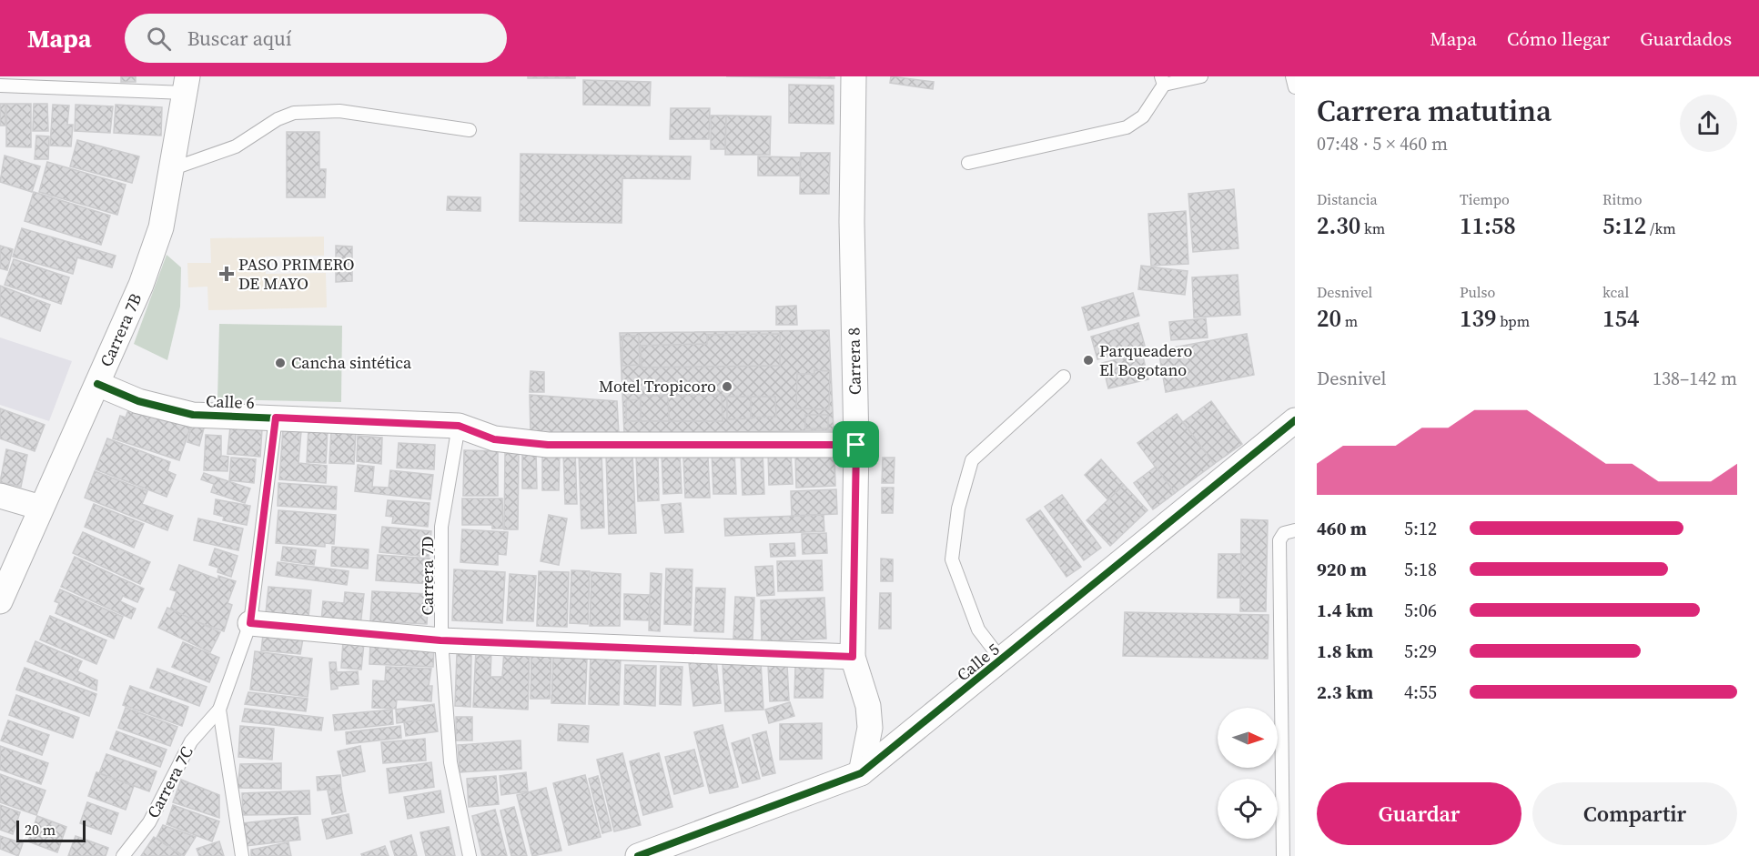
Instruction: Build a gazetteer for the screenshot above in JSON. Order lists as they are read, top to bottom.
{
  "streets": {
    "street": [
      "Carrera 7B",
      "Carrera 8",
      "Calle 6",
      "Calle 5"
    ],
    "lane": ["Carrera 7D", "Carrera 7C"]
  },
  "crossings": [
    ["Carrera 7B", "Calle 6"],
    ["Carrera 8", "Calle 6"],
    ["Carrera 8", "Calle 5"],
    ["Calle 6", "Carrera 7D"],
    ["Calle 6", "Carrera 7C"]
  ],
  "places": {
    "health": ["PASO PRIMERO DE MAYO"],
    "other": ["Parqueadero El Bogotano", "Cancha sintética", "Motel Tropicoro"]
  },
  "scale_bar": "20 m",
  "north": "right",
  "page": {
    "header": "Mapa",
    "search": "Buscar aquí",
    "nav": ["Mapa", "Cómo llegar", "Guardados"],
    "heading": ["Carrera matutina", "07:48 · 5 × 460 m"],
    "stats": [
      ["Distancia", "2.30 km"],
      ["Tiempo", "11:58"],
      ["Ritmo", "5:12 /km"],
      ["Desnivel", "20 m"],
      ["Pulso", "139 bpm"],
      ["kcal", "154"]
    ],
    "chart": ["Desnivel", "138–142 m"],
    "list": [
      {
        "name": "460 m",
        "note": "5:12"
      },
      {
        "name": "920 m",
        "note": "5:18"
      },
      {
        "name": "1.4 km",
        "note": "5:06"
      },
      {
        "name": "1.8 km",
        "note": "5:29"
      },
      {
        "name": "2.3 km",
        "note": "4:55"
      }
    ],
    "buttons": ["Guardar", "Compartir"],
    "scale": "20 m"
  }
}
